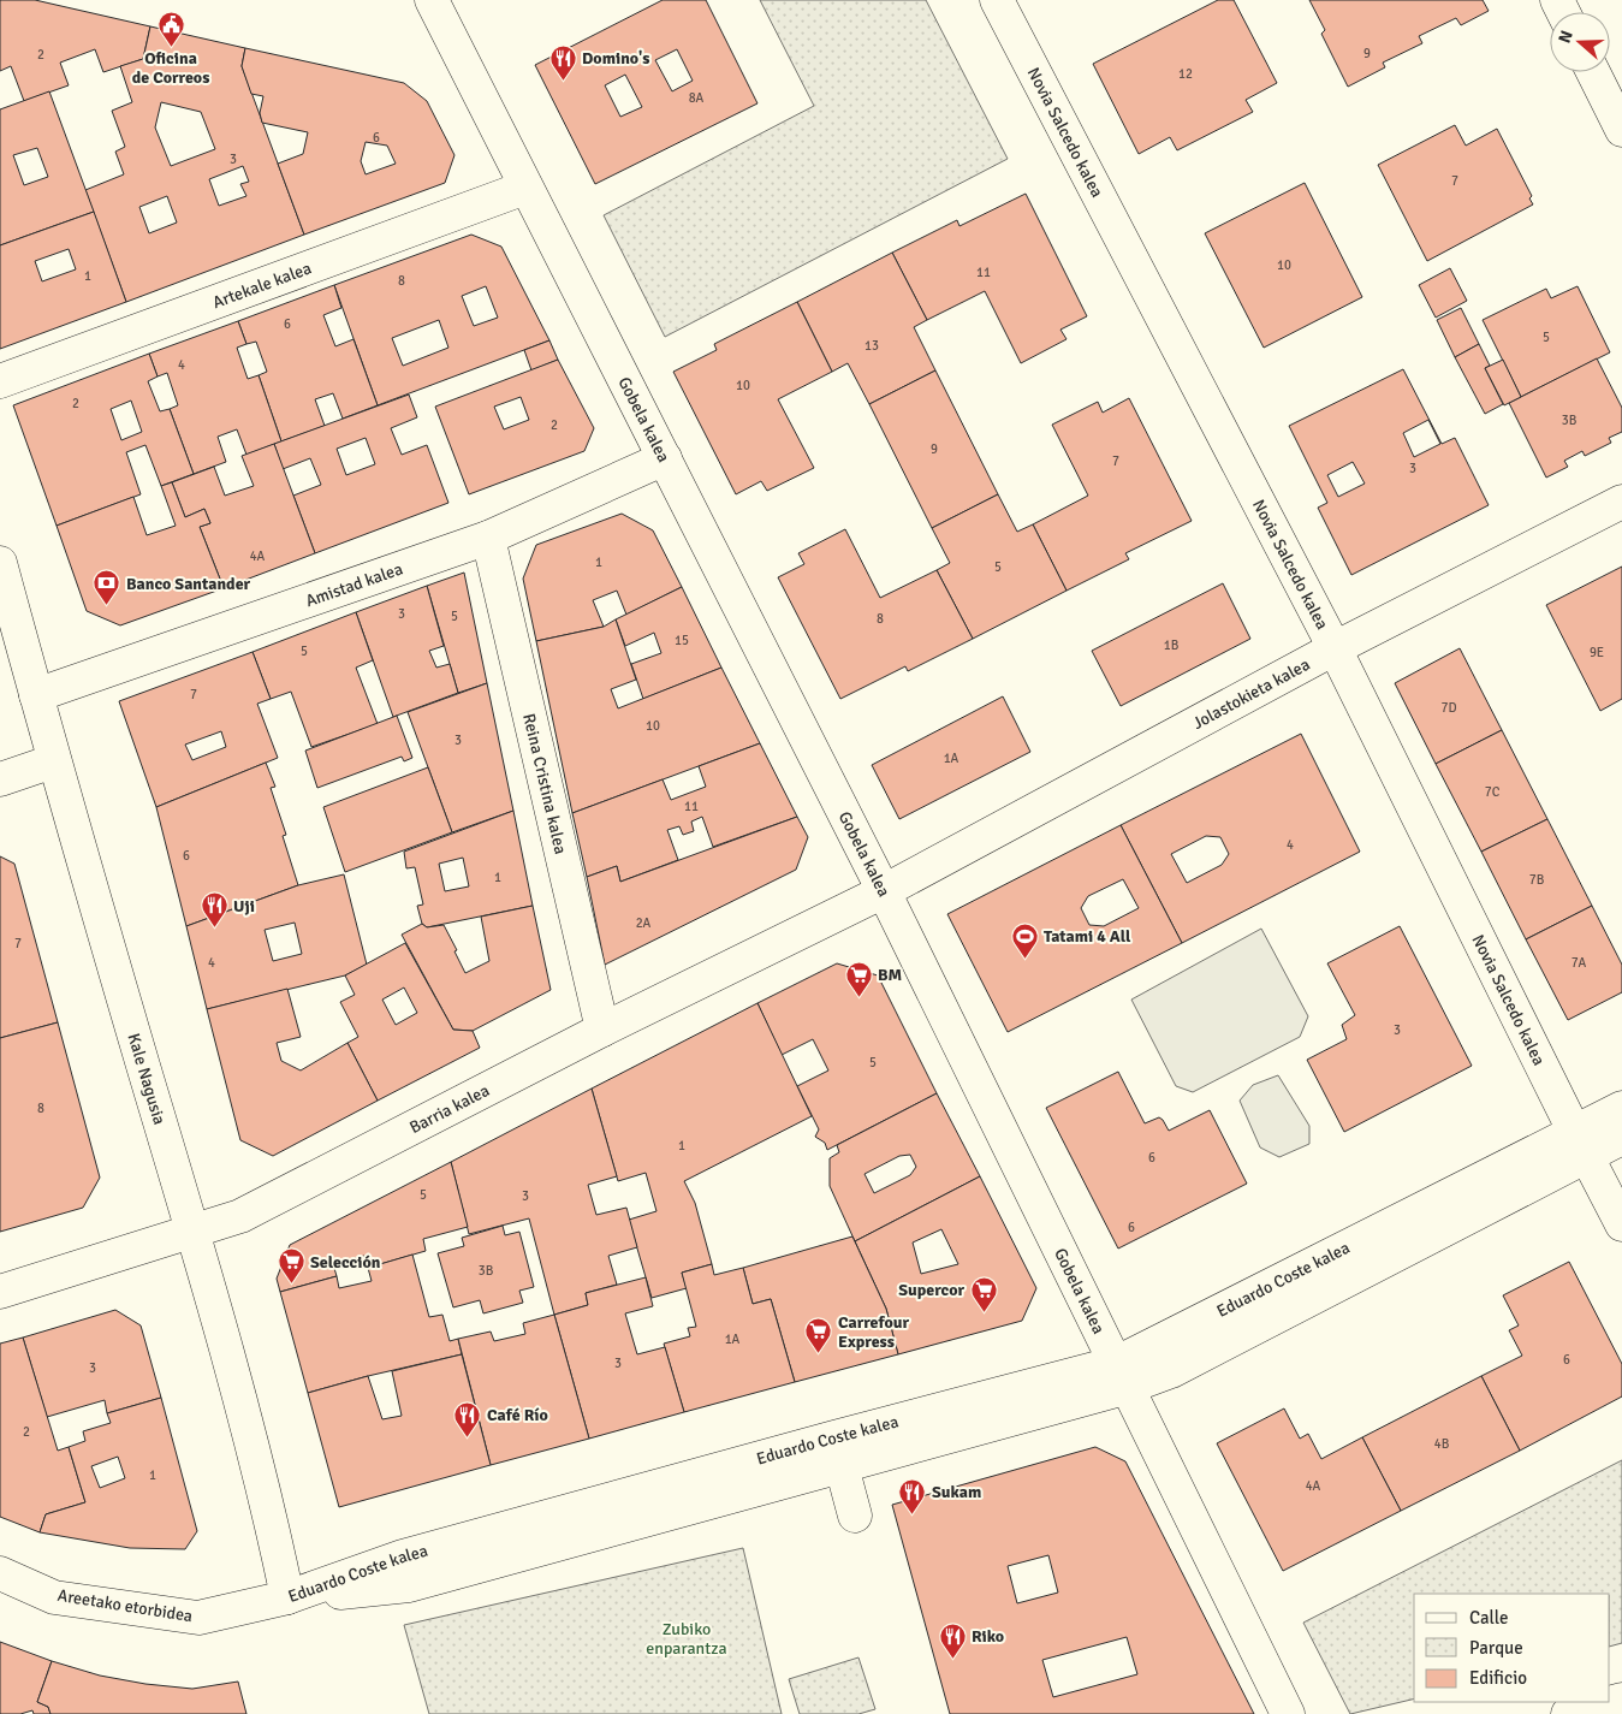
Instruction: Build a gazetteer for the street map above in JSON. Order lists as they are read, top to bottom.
{
  "streets": {
    "street": [
      "Novia Salcedo kalea",
      "Artekale kalea",
      "Gobela kalea",
      "Amistad kalea",
      "Jolastokieta kalea",
      "Reina Cristina kalea",
      "Kale Nagusia",
      "Barria kalea",
      "Eduardo Coste kalea",
      "Areetako etorbidea"
    ]
  },
  "crossings": [
    ["Novia Salcedo kalea", "Jolastokieta kalea"],
    ["Novia Salcedo kalea", "Eduardo Coste kalea"],
    ["Artekale kalea", "Gobela kalea"],
    ["Gobela kalea", "Amistad kalea"],
    ["Gobela kalea", "Jolastokieta kalea"],
    ["Gobela kalea", "Barria kalea"],
    ["Gobela kalea", "Eduardo Coste kalea"],
    ["Amistad kalea", "Reina Cristina kalea"],
    ["Amistad kalea", "Kale Nagusia"],
    ["Jolastokieta kalea", "Barria kalea"],
    ["Reina Cristina kalea", "Barria kalea"],
    ["Kale Nagusia", "Barria kalea"],
    ["Kale Nagusia", "Eduardo Coste kalea"],
    ["Kale Nagusia", "Areetako etorbidea"],
    ["Eduardo Coste kalea", "Areetako etorbidea"]
  ],
  "parks": ["Zubiko enparantza"],
  "places": {
    "public building": ["Oficina de Correos"],
    "restaurant": [
      "Domino's",
      "Uji",
      "Café Río",
      "Sukam",
      "Riko"
    ],
    "bank": ["Banco Santander"],
    "sports": ["Tatami 4 All"],
    "supermarket": [
      "BM",
      "Selección",
      "Supercor",
      "Carrefour Express"
    ]
  },
  "house_numbers": [
    "9",
    "2",
    "12",
    "8A",
    "6",
    "3",
    "7",
    "10",
    "11",
    "1",
    "8",
    "6",
    "5",
    "13",
    "4",
    "10",
    "2",
    "3B",
    "2",
    "9",
    "7",
    "3",
    "4A",
    "1",
    "5",
    "3",
    "5",
    "8",
    "15",
    "1B",
    "5",
    "9E",
    "7",
    "7D",
    "10",
    "3",
    "1A",
    "7C",
    "11",
    "4",
    "6",
    "1",
    "7B",
    "2A",
    "7",
    "4",
    "7A",
    "3",
    "5",
    "8",
    "1",
    "6",
    "5",
    "3",
    "6",
    "3B",
    "1A",
    "6",
    "3",
    "3",
    "2",
    "4B",
    "1",
    "4A"
  ],
  "legend": ["Calle", "Parque", "Edificio"],
  "north": "left"
}
